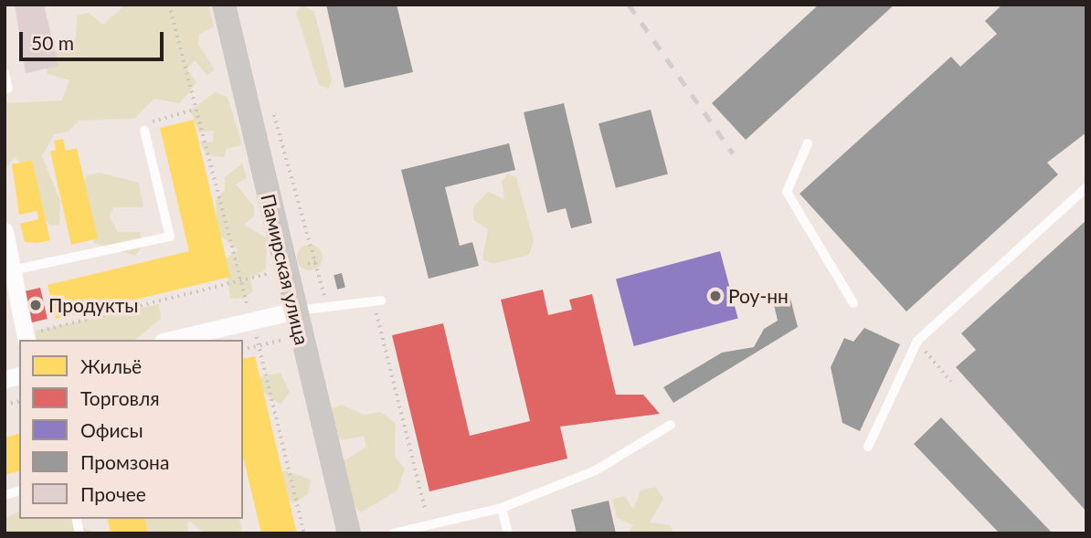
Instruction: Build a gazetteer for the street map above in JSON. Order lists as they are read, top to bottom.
{
  "streets": {
    "street": ["Памирская улица"]
  },
  "places": ["Роу-нн", "Продукты"],
  "legend": [
    "Жильё",
    "Торговля",
    "Офисы",
    "Промзона",
    "Прочее"
  ],
  "scale_bar": "50 m"
}
